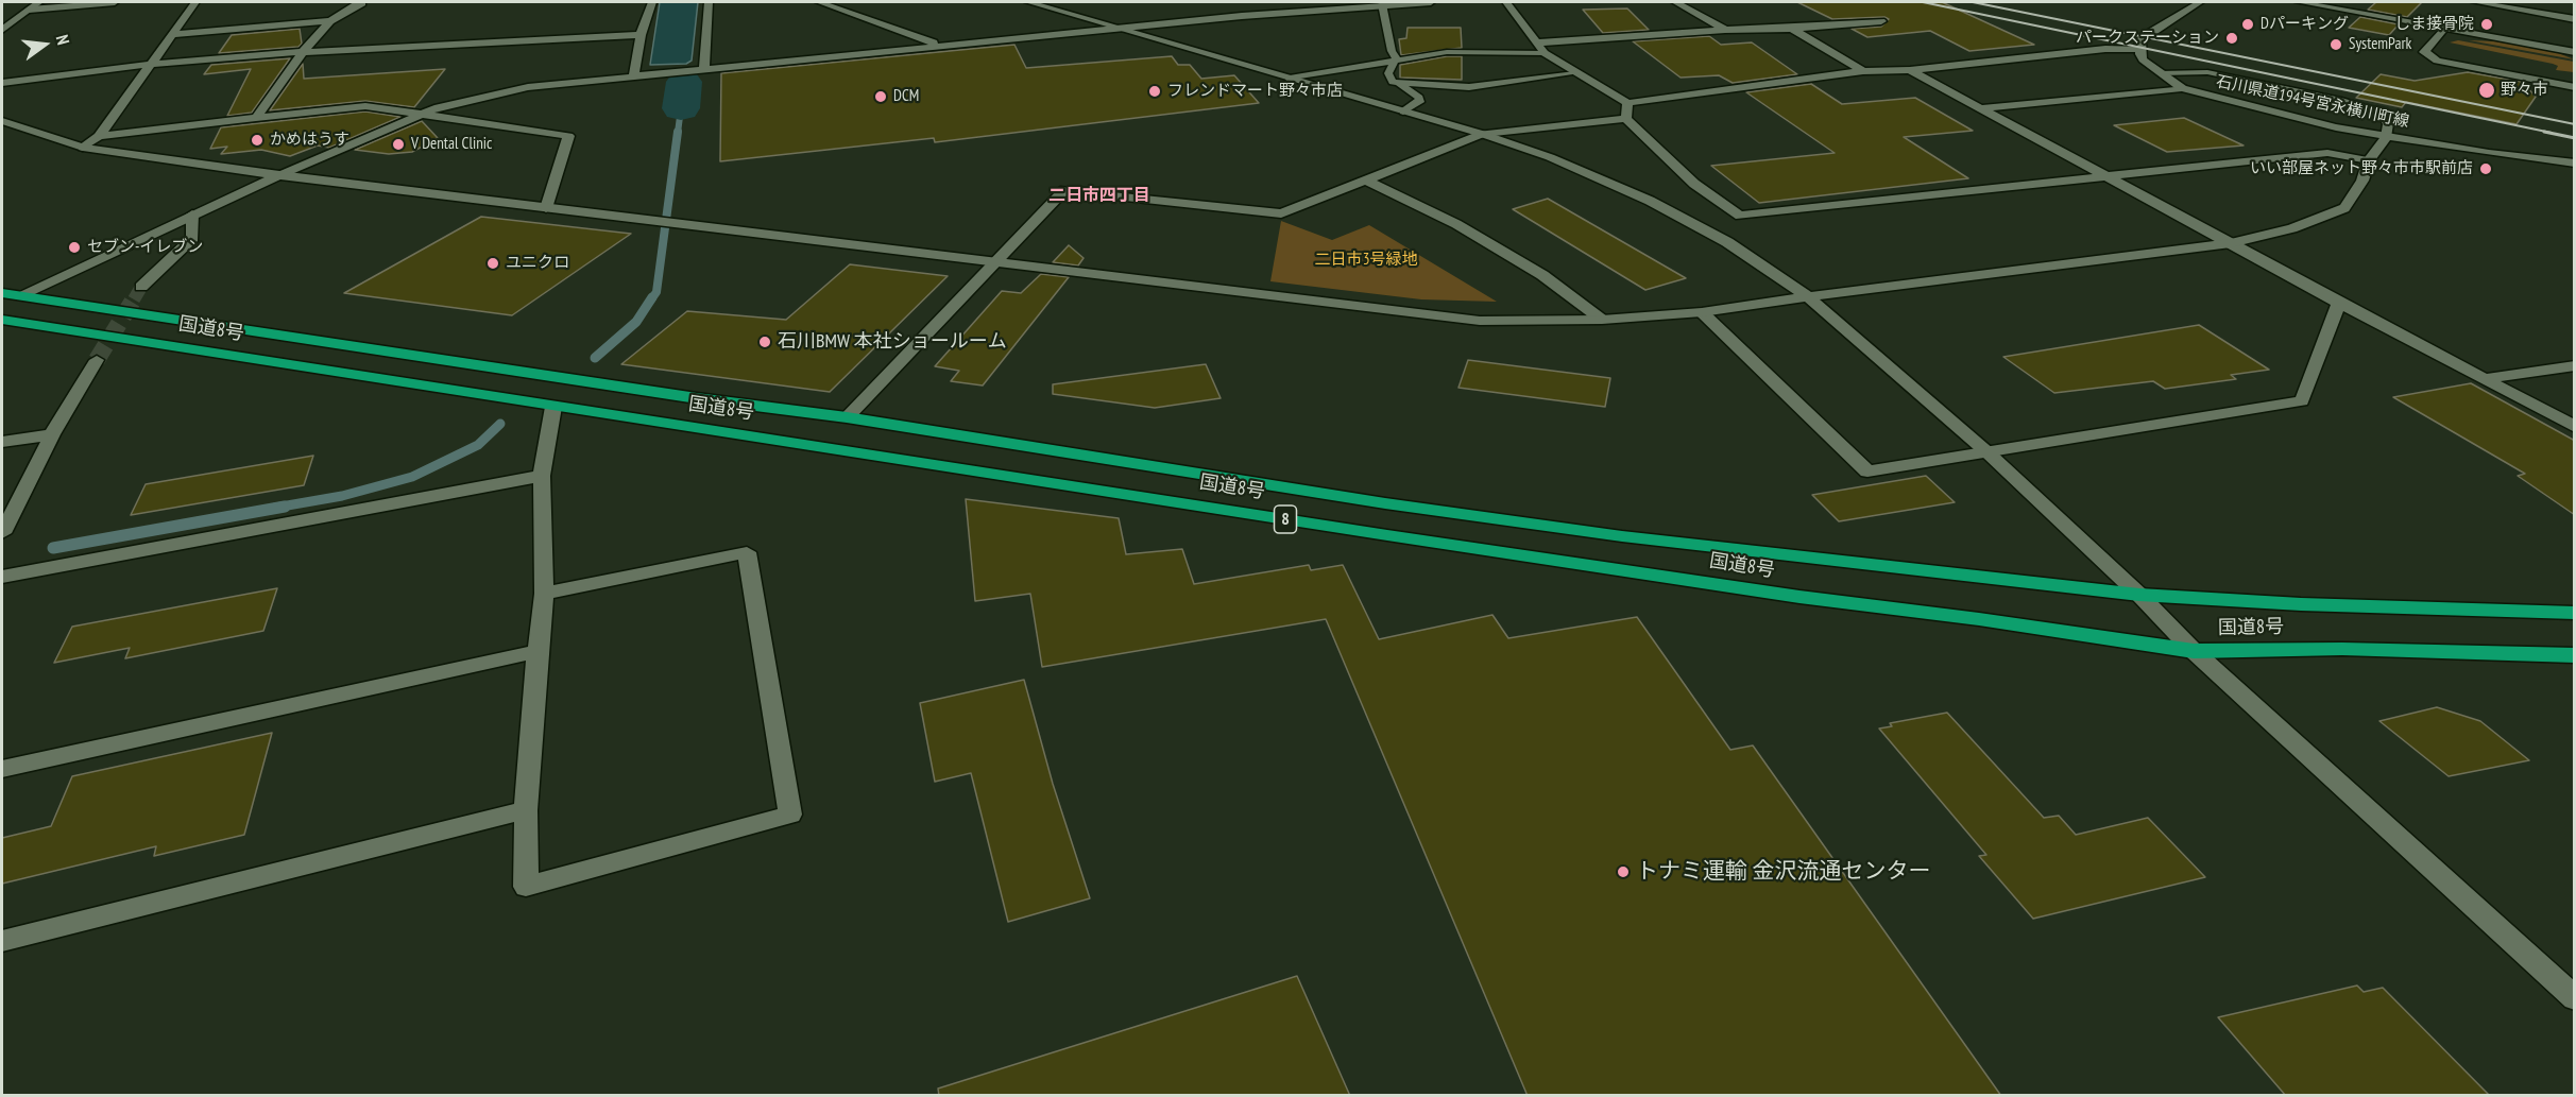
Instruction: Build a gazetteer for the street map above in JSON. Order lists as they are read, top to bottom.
{
  "streets": {
    "highway": ["国道8号", "8"],
    "street": ["石川県道194号宮永横川町線"]
  },
  "districts": ["二日市四丁目"],
  "parks": ["二日市3号緑地"],
  "places": [
    "Dパーキング",
    "しま接骨院",
    "パークステーション",
    "SystemPark",
    "野々市",
    "フレンドマート野々市店",
    "DCM",
    "かめはうす",
    "V Dental Clinic",
    "いい部屋ネット野々市市駅前店",
    "セブン-イレブン",
    "ユニクロ",
    "石川BMW 本社ショールーム",
    "トナミ運輸 金沢流通センター"
  ],
  "north": "right"
}
